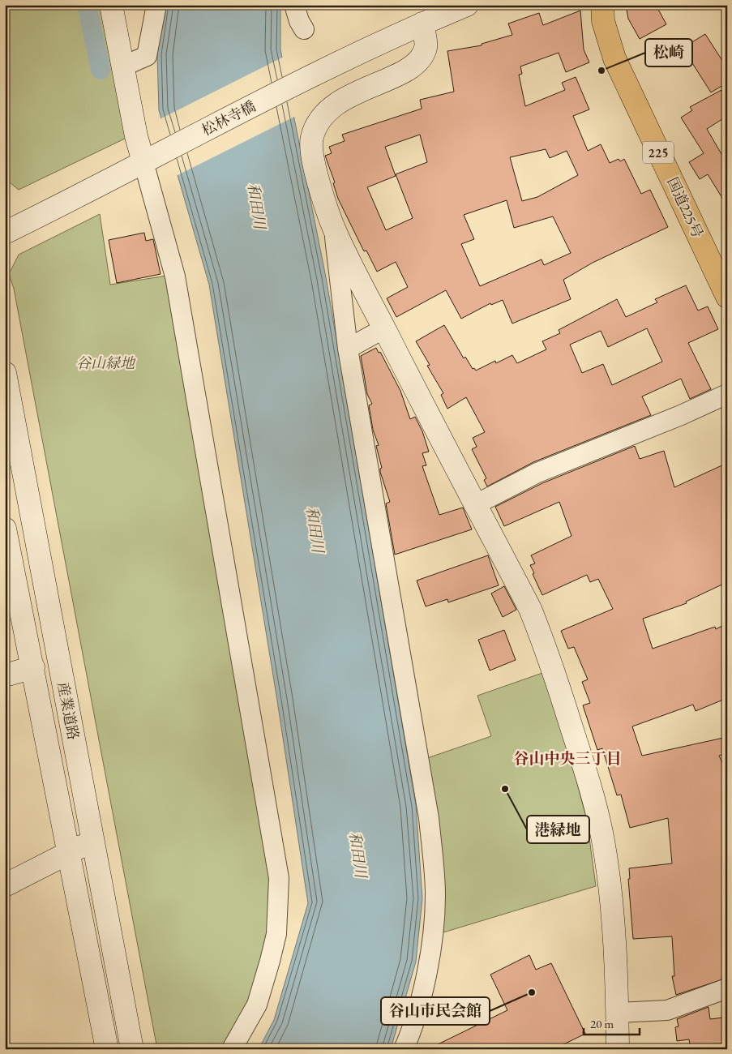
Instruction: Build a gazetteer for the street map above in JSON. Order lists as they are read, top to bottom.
{
  "streets": {
    "highway": ["225", "国道225号"],
    "street": ["松林寺橋", "産業道路"]
  },
  "districts": ["谷山中央三丁目"],
  "water": ["和田川"],
  "parks": ["谷山緑地"],
  "places": ["松崎", "港緑地", "谷山市民会館"],
  "scale_bar": "20 m"
}
